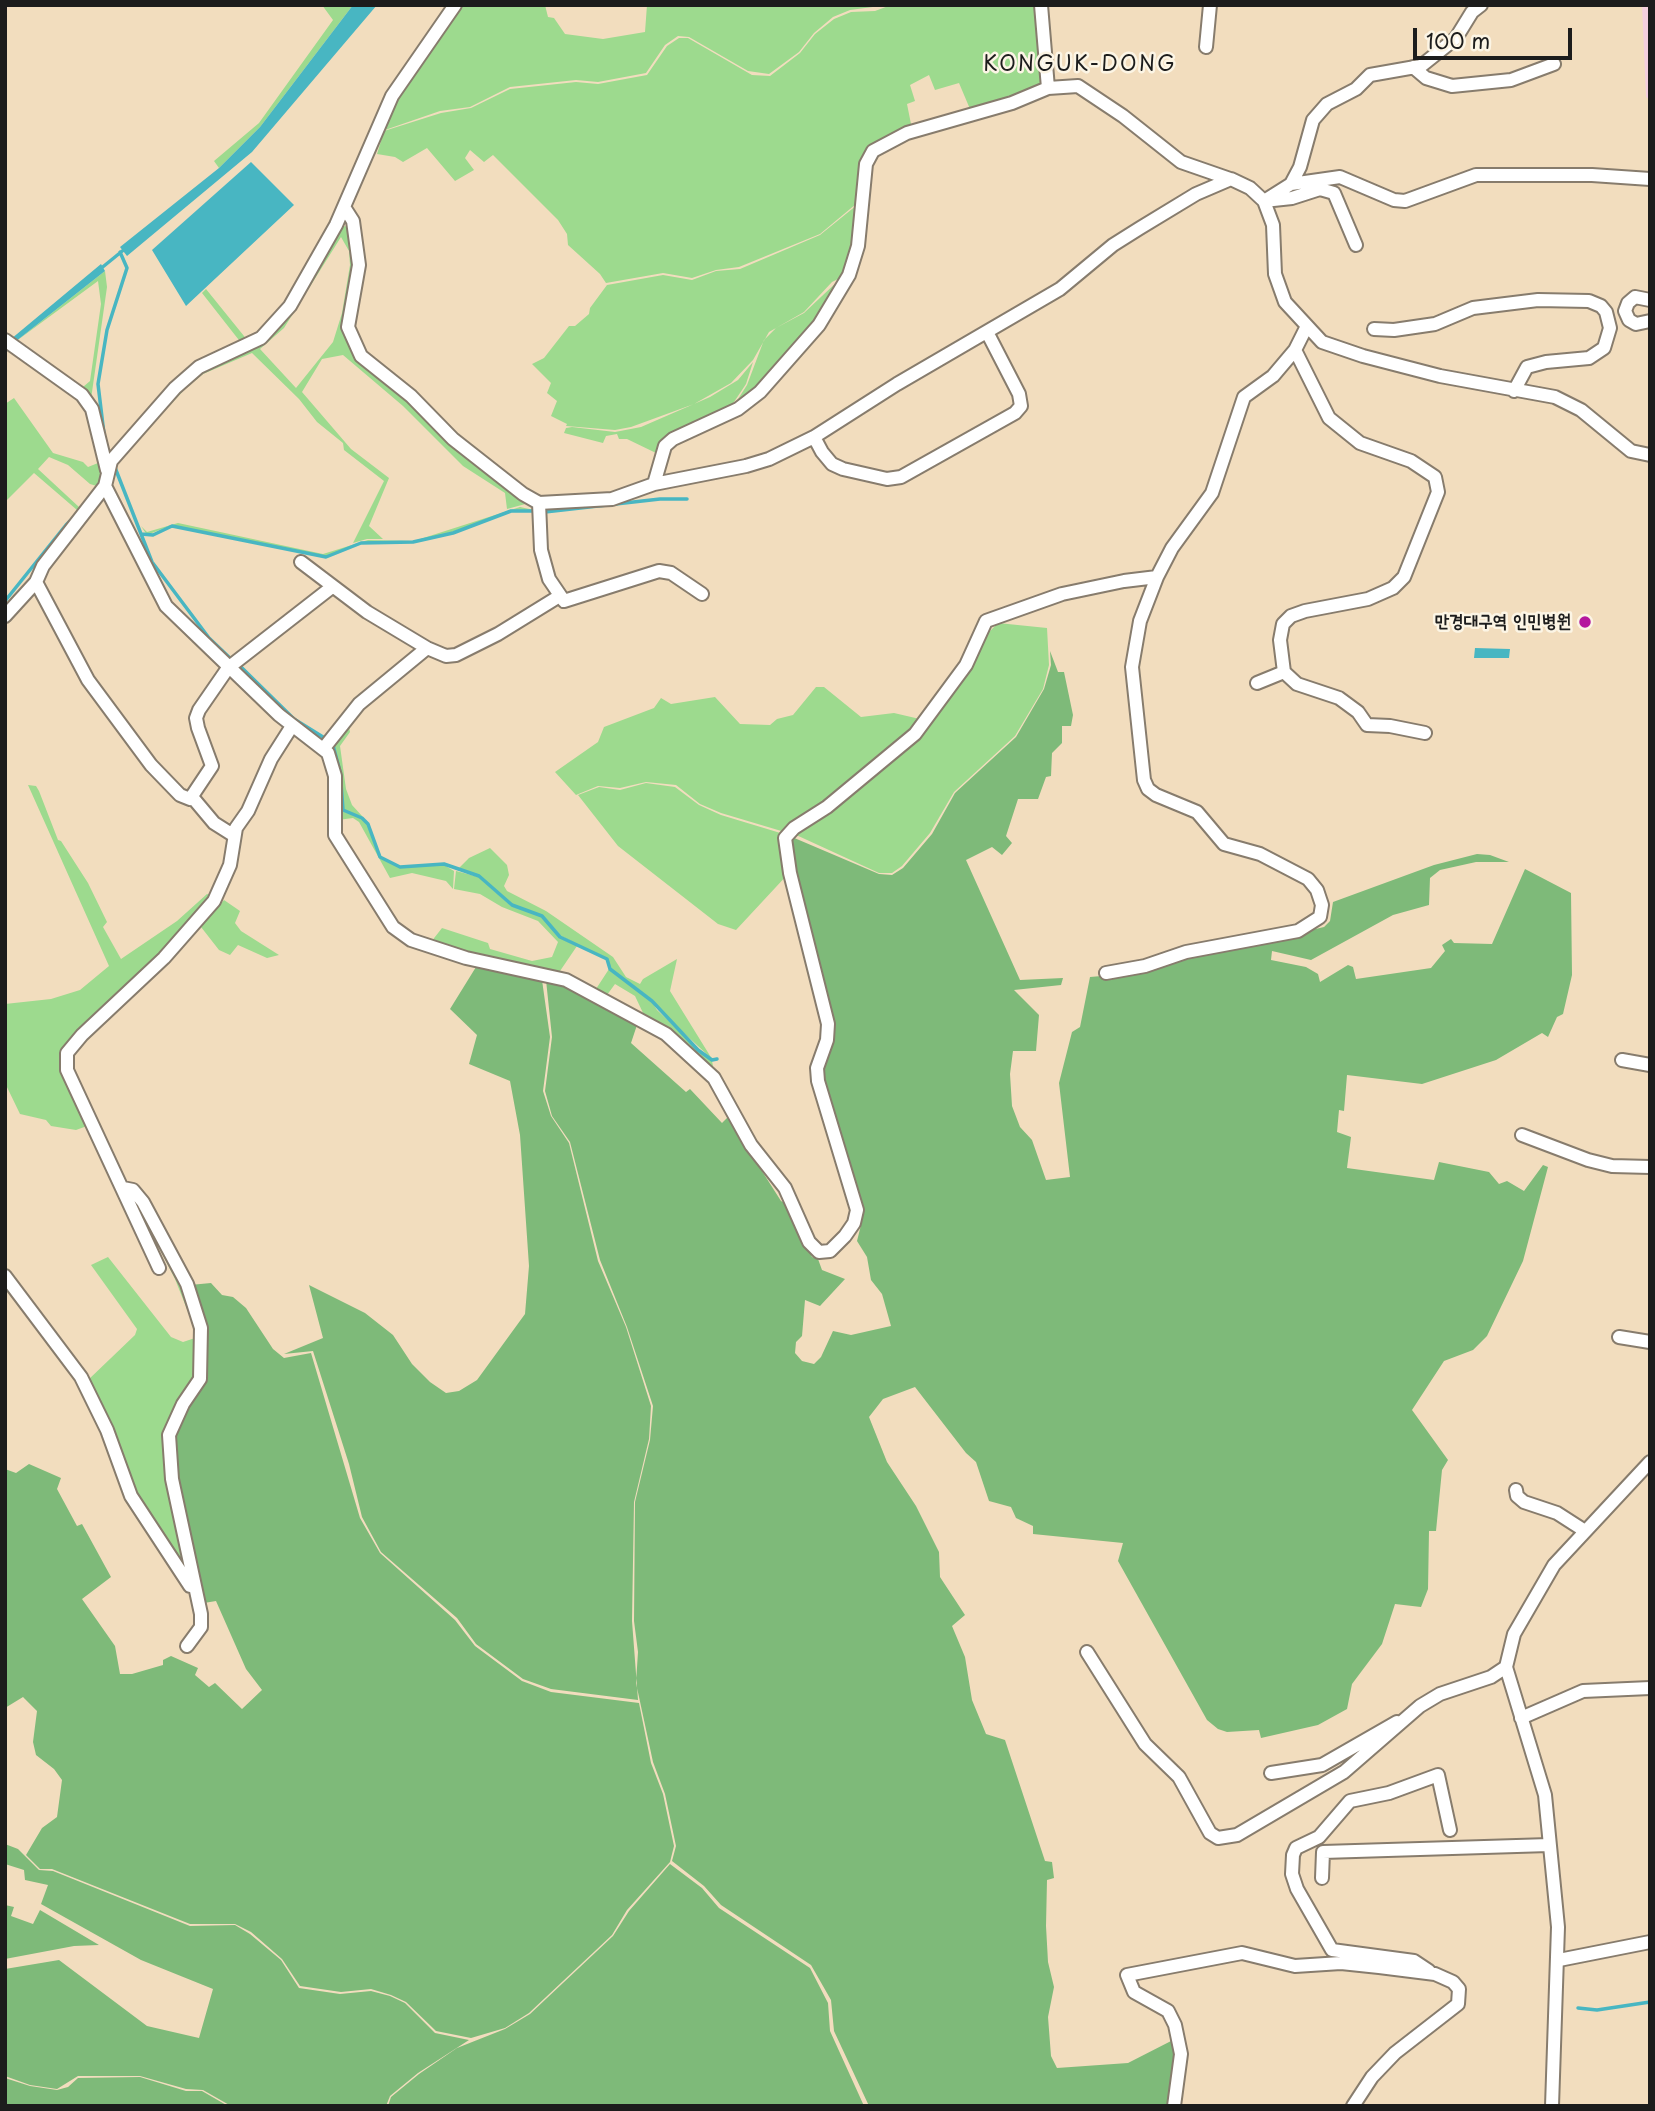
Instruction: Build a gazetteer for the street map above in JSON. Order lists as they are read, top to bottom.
{
  "districts": ["KONGUK-DONG"],
  "places": ["만경대구역 인민병원"],
  "scale_bar": "100 m"
}
